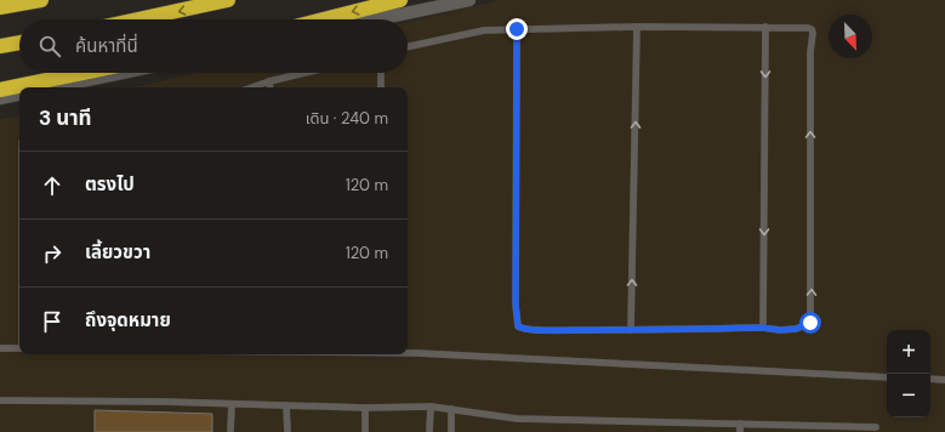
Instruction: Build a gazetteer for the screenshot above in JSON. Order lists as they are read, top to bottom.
{
  "north": "bottom right",
  "page": {
    "search": "ค้นหาที่นี่",
    "heading": ["3 นาที", "เดิน · 240 m"],
    "list": [
      ["ตรงไป", "120 m"],
      ["เลี้ยวขวา", "120 m"],
      "ถึงจุดหมาย"
    ],
    "map_buttons": ["+", "−"]
  }
}
